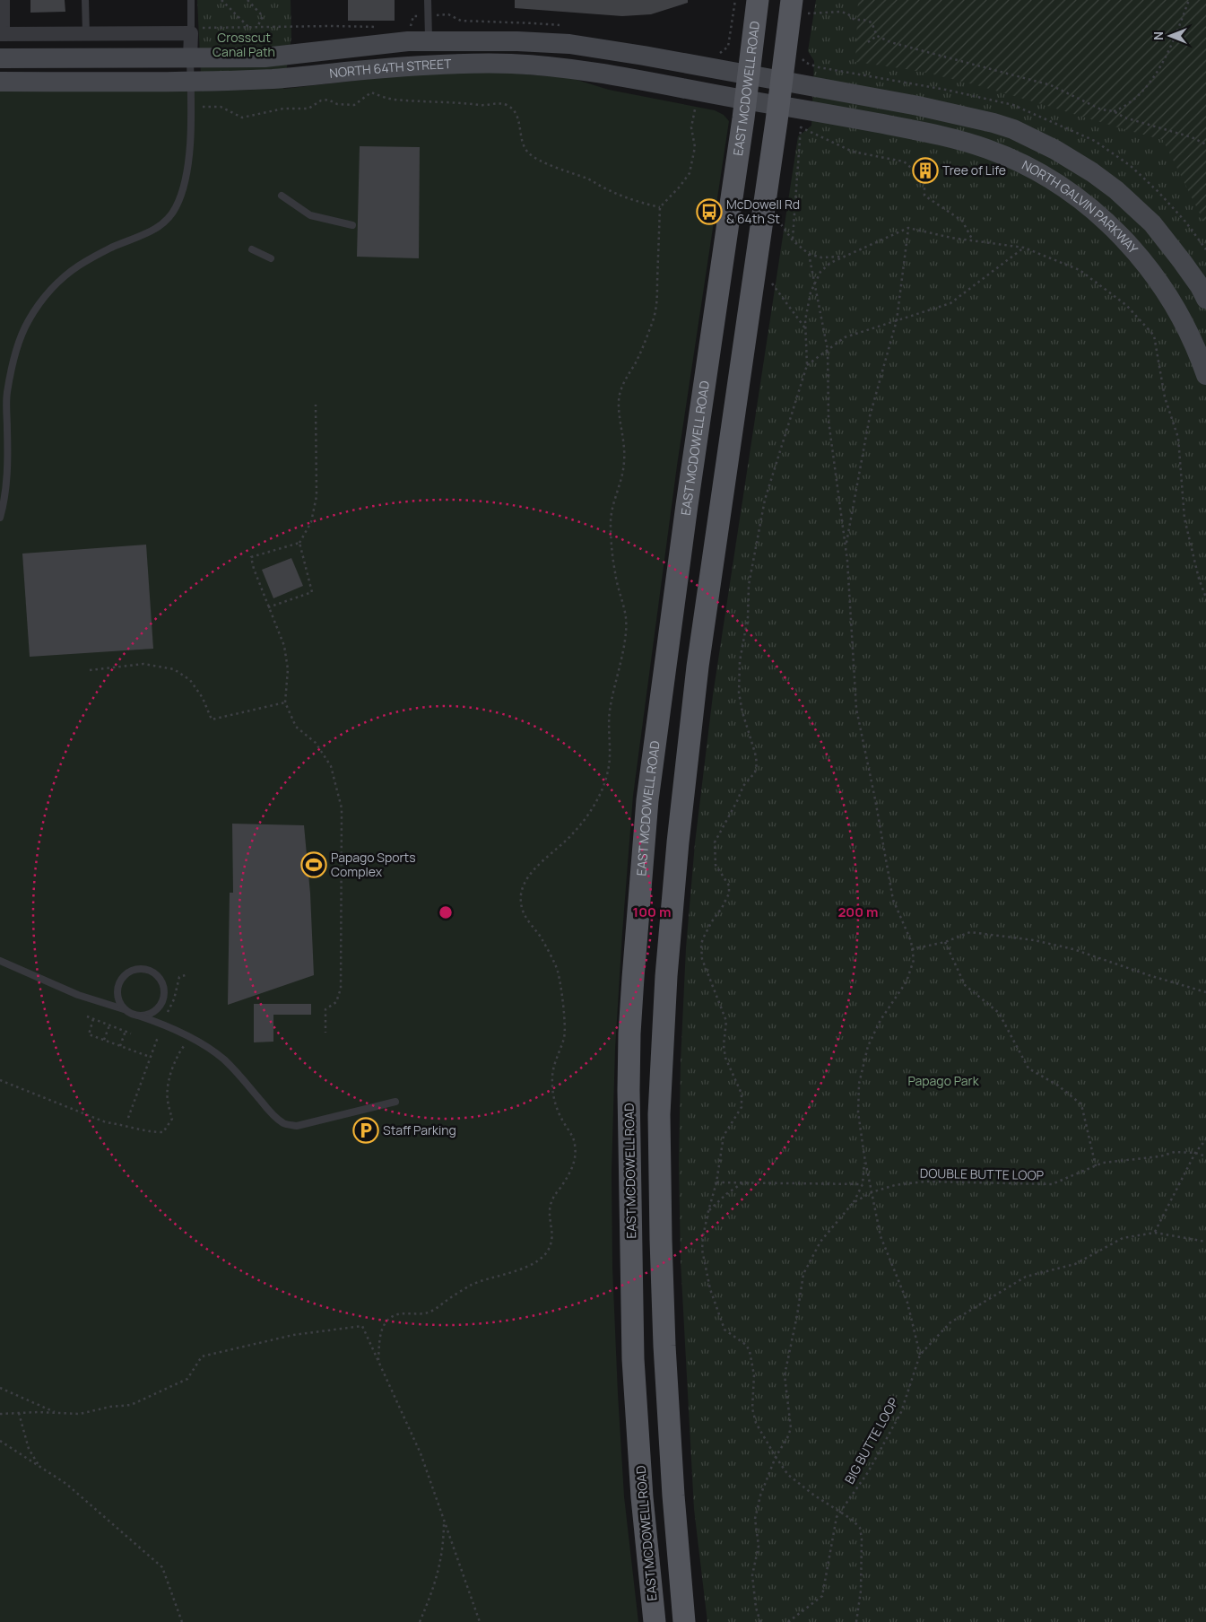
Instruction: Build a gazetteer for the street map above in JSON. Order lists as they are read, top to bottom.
{
  "streets": {
    "main road": ["NORTH 64TH STREET", "EAST MCDOWELL ROAD", "NORTH GALVIN PARKWAY"],
    "path": ["DOUBLE BUTTE LOOP", "BIG BUTTE LOOP"]
  },
  "crossings": [
    ["NORTH 64TH STREET", "EAST MCDOWELL ROAD"],
    ["NORTH 64TH STREET", "NORTH GALVIN PARKWAY"]
  ],
  "parks": ["Crosscut Canal Path", "Papago Park"],
  "places": {
    "building": ["Tree of Life"],
    "bus stop": ["McDowell Rd & 64th St"],
    "sports": ["Papago Sports Complex"],
    "parking": ["Staff Parking"]
  },
  "north": "left",
  "rings": ["100 m", "200 m"]
}
